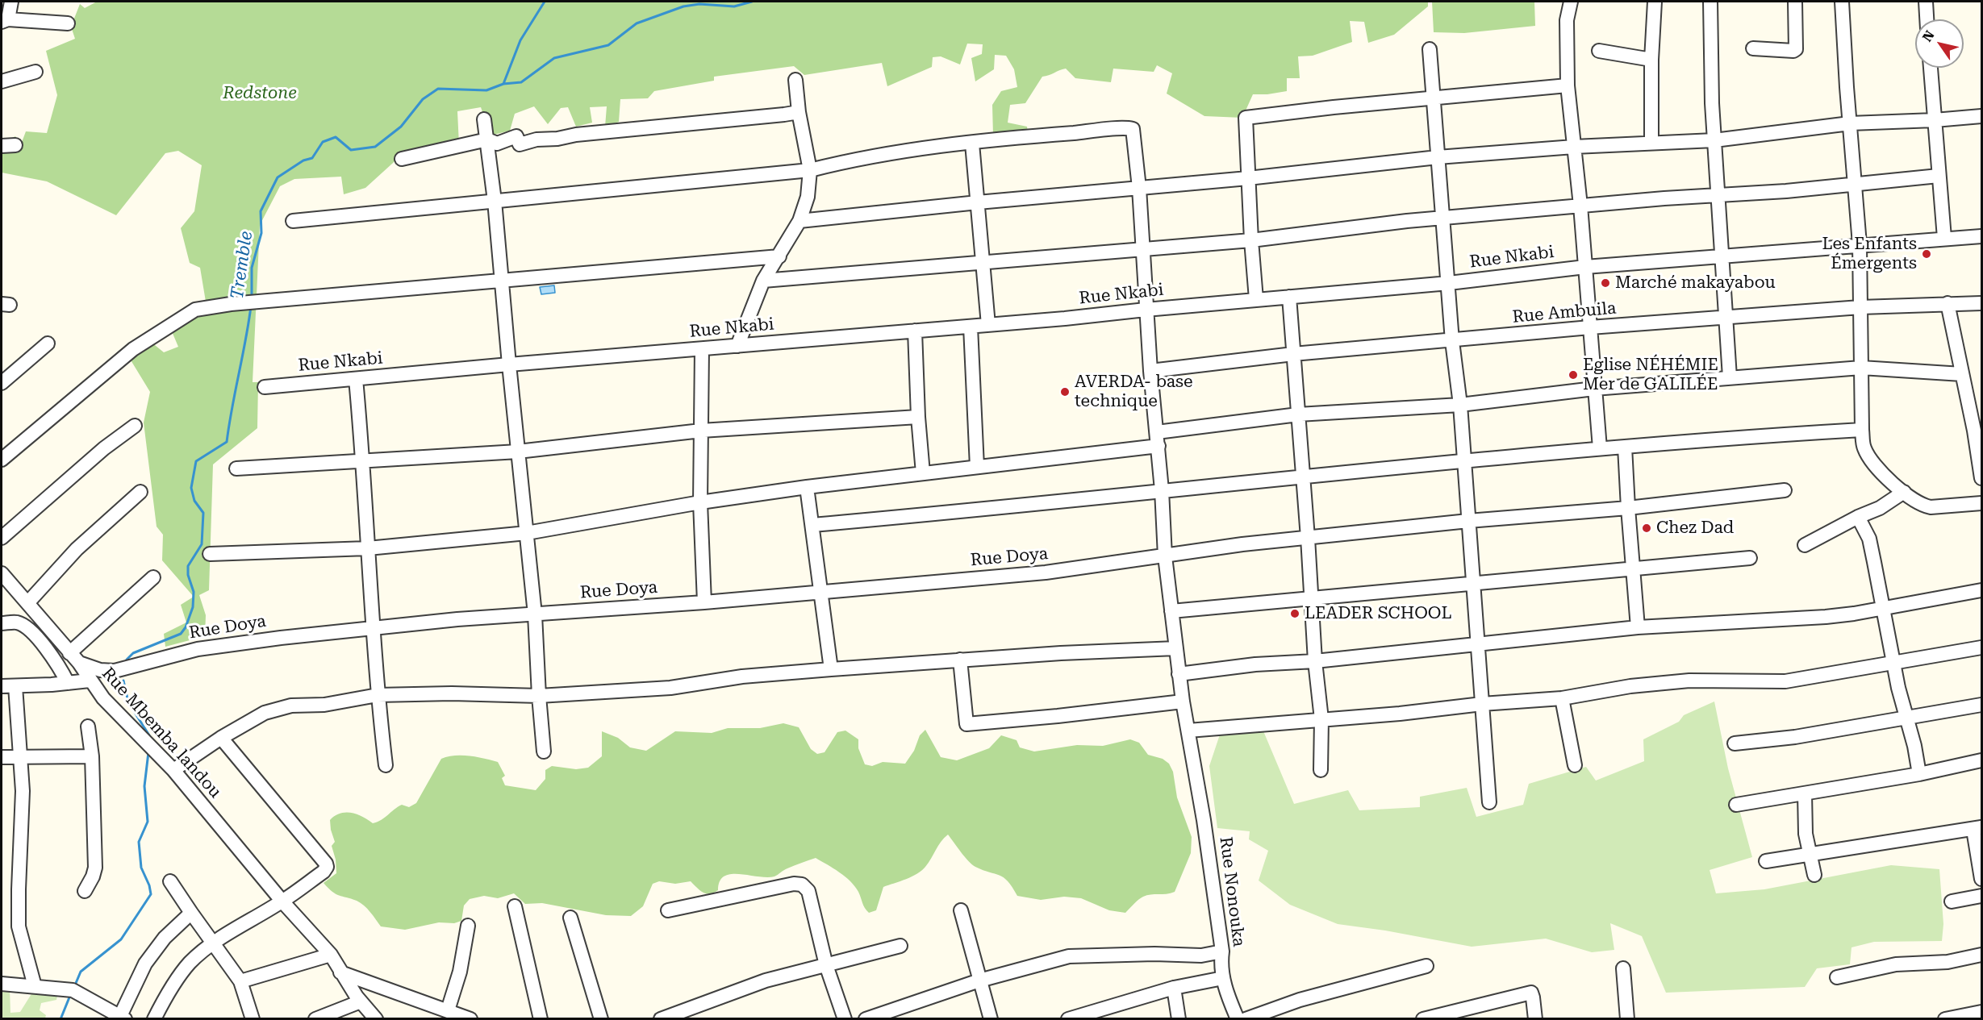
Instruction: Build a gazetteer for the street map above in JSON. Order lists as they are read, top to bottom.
{
  "streets": {
    "street": [
      "Rue Nkabi",
      "Rue Ambuila",
      "Rue Doya",
      "Rue Mbemba landou",
      "Rue Nonouka"
    ]
  },
  "crossings": [
    ["Rue Nkabi", "Rue Nonouka"],
    ["Rue Ambuila", "Rue Nonouka"],
    ["Rue Doya", "Rue Mbemba landou"],
    ["Rue Doya", "Rue Nonouka"]
  ],
  "water": ["Tremble"],
  "parks": ["Redstone"],
  "places": [
    "Les Enfants Émergents",
    "Marché makayabou",
    "Eglise NÉHÉMIE Mer de GALILÉE",
    "AVERDA- base technique",
    "Chez Dad",
    "LEADER SCHOOL"
  ],
  "north": "top left"
}
